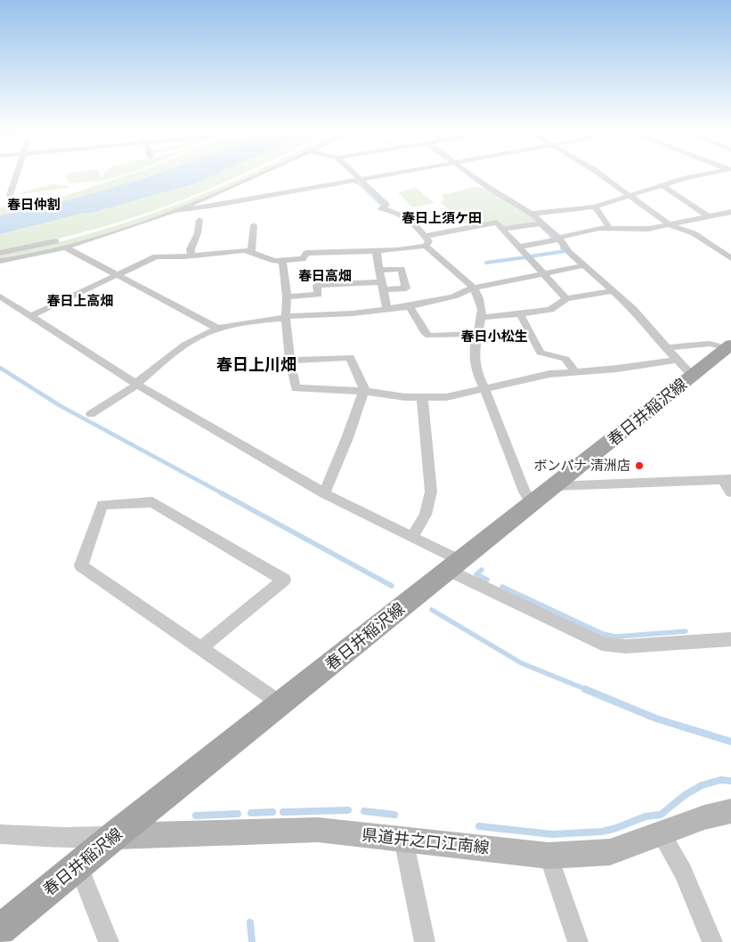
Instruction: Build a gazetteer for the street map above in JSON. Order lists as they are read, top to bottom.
{
  "streets": {
    "main road": ["春日井稲沢線", "県道井之口江南線"]
  },
  "crossings": [
    ["春日井稲沢線", "県道井之口江南線"]
  ],
  "districts": [
    "春日仲割",
    "春日上須ケ田",
    "春日高畑",
    "春日上高畑",
    "春日小松生",
    "春日上川畑"
  ],
  "places": ["ボンパナ 清洲店"]
}
